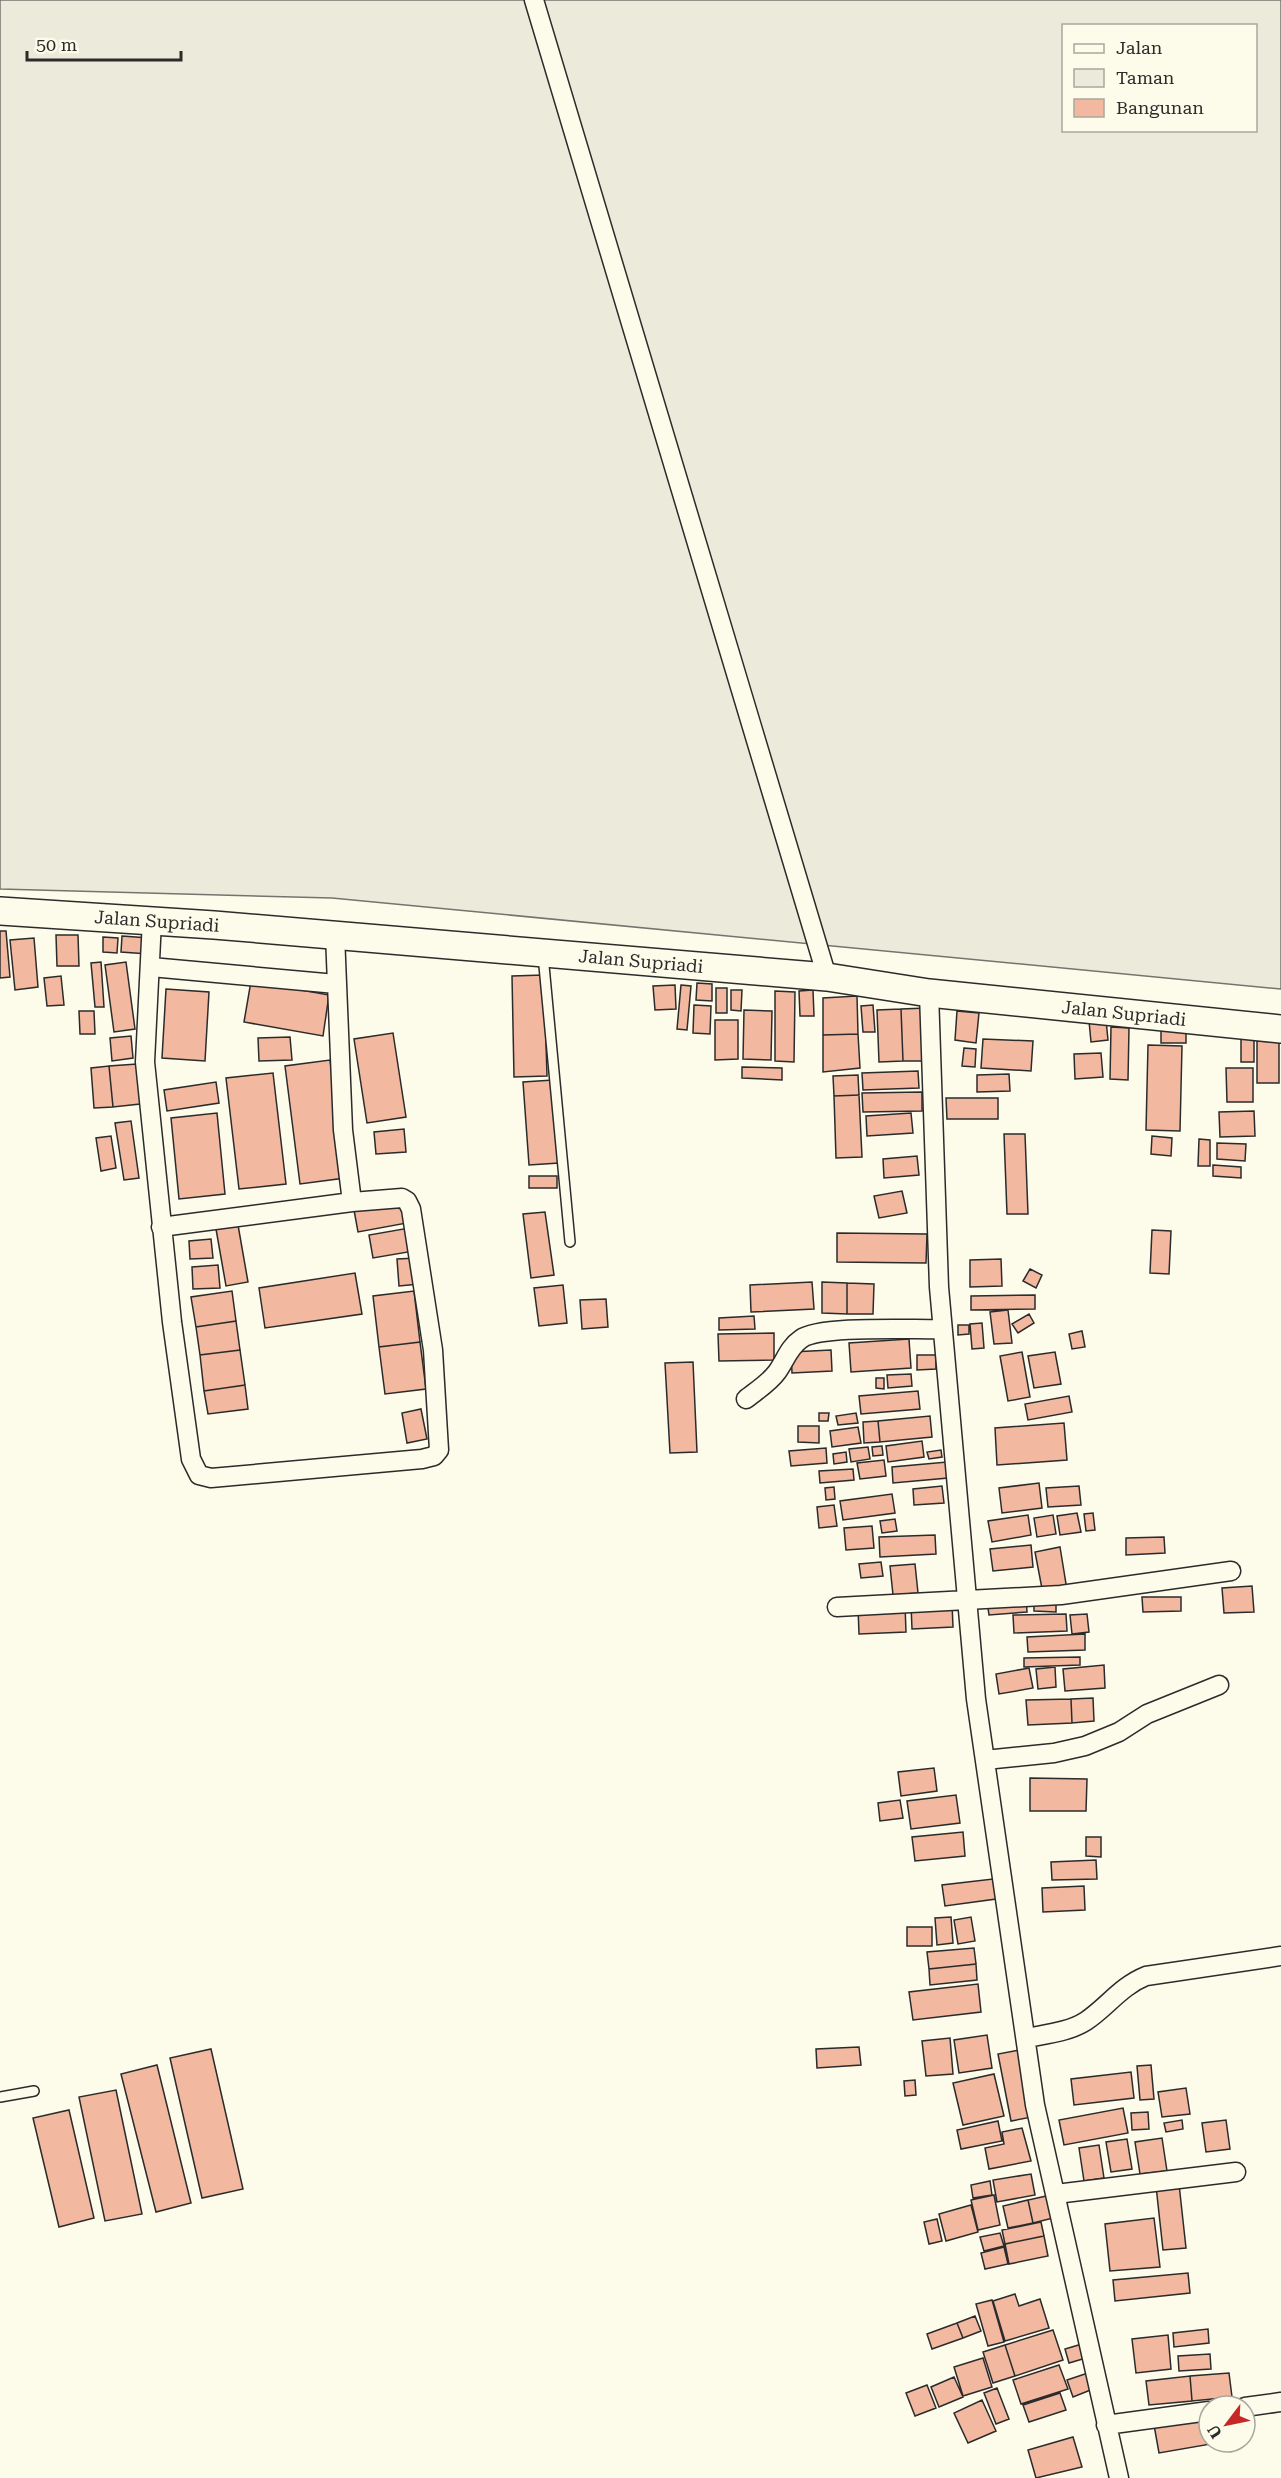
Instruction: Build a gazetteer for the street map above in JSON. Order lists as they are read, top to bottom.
{
  "streets": {
    "main road": ["Jalan Supriadi"]
  },
  "legend": ["Jalan", "Taman", "Bangunan"],
  "scale_bar": "50 m",
  "north": "bottom left"
}
